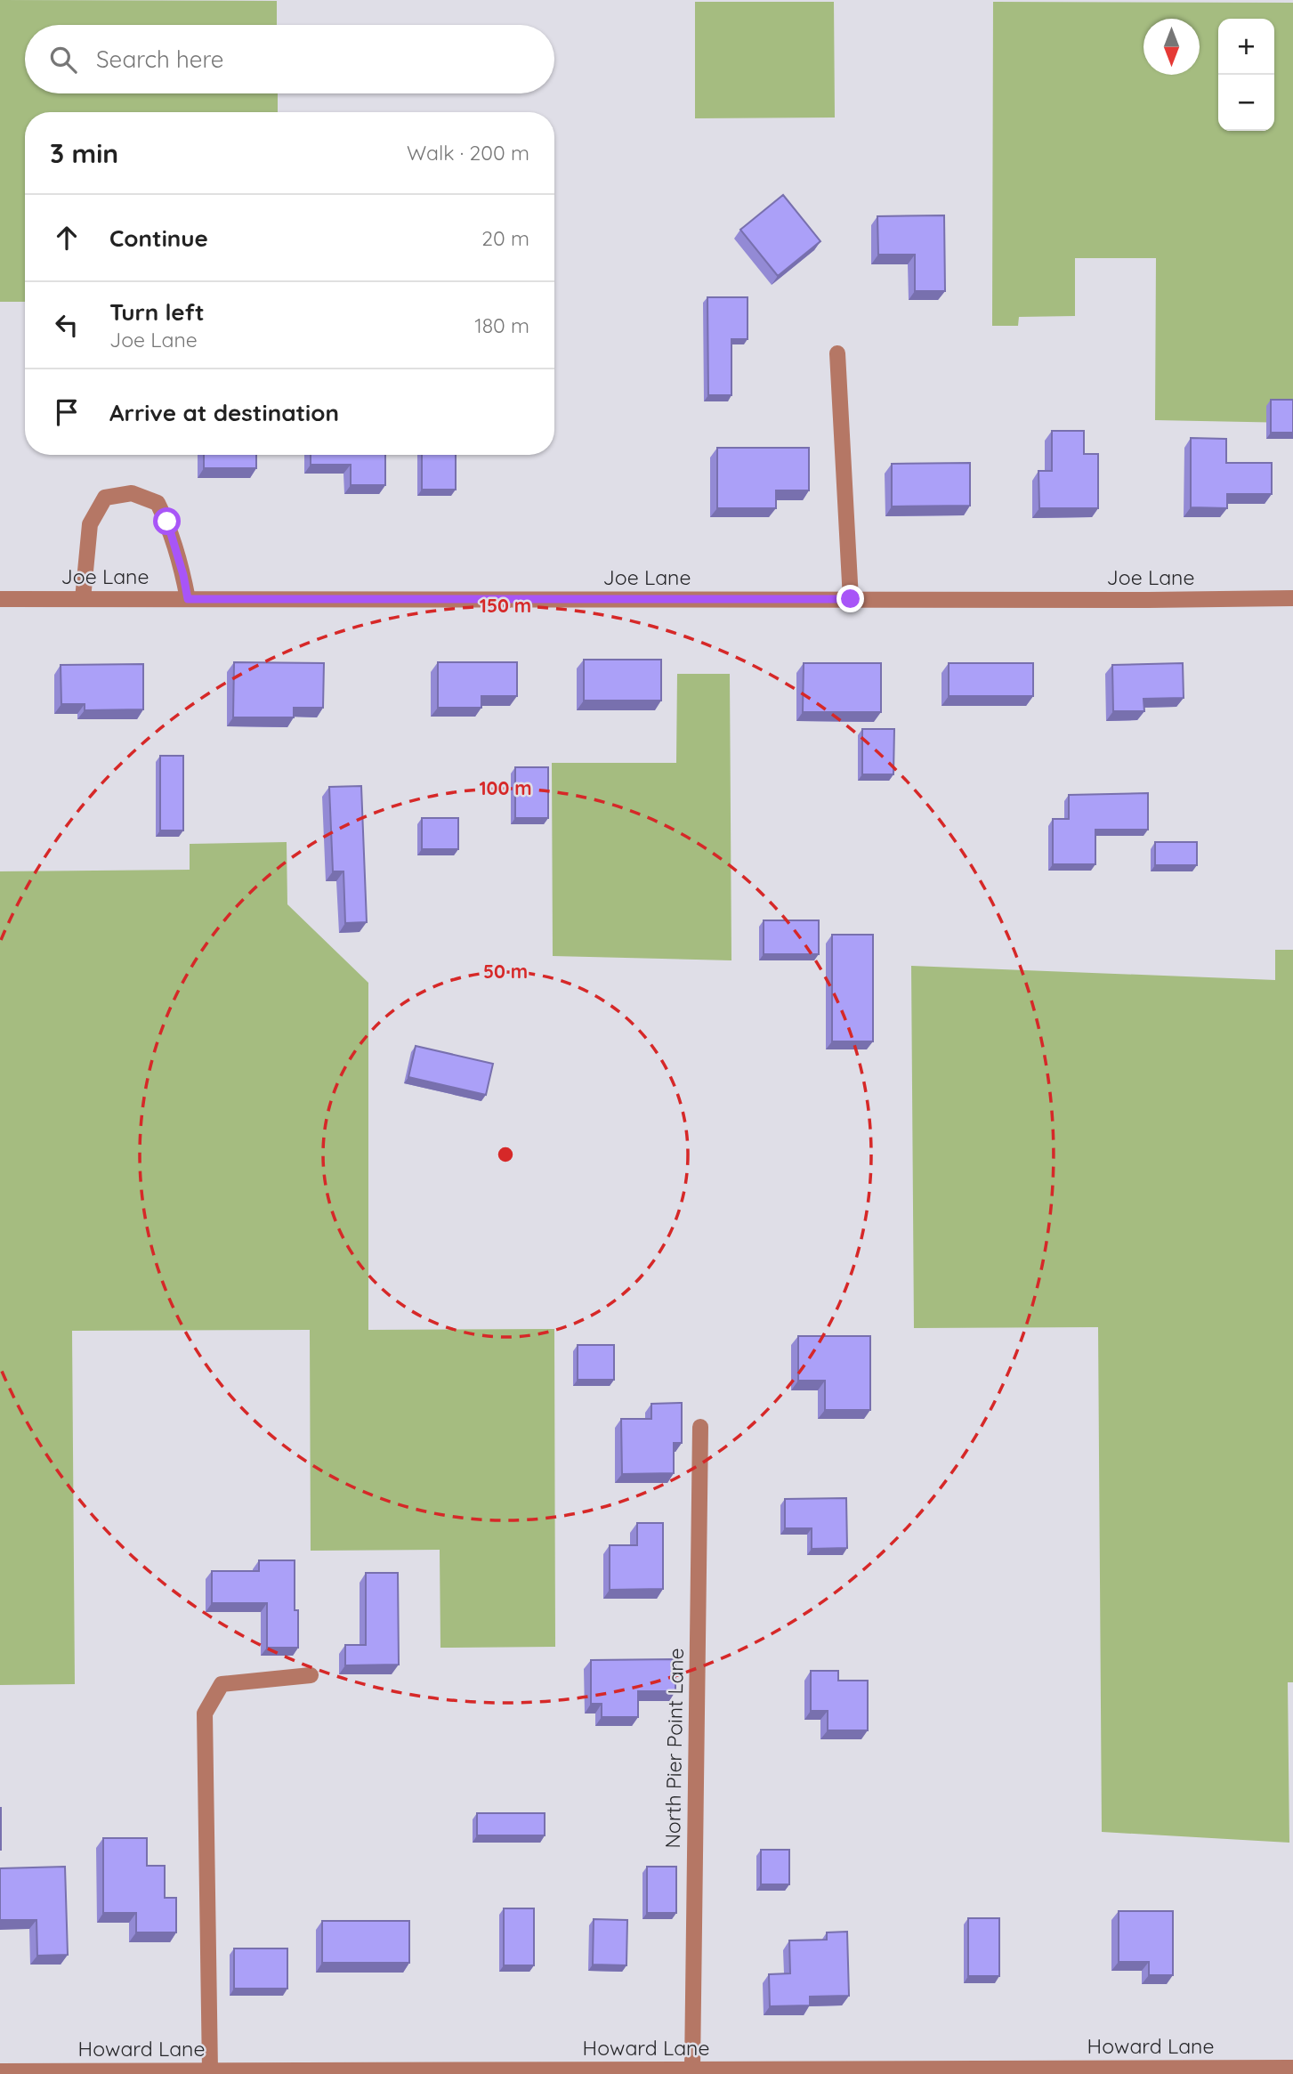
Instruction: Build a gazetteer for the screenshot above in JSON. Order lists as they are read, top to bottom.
{
  "streets": {
    "street": ["Joe Lane", "North Pier Point Lane", "Howard Lane"]
  },
  "crossings": [
    ["North Pier Point Lane", "Howard Lane"]
  ],
  "north": "bottom",
  "page": {
    "map_buttons": ["+", "−"],
    "search": "Search here",
    "heading": ["3 min", "Walk · 200 m"],
    "list": [
      ["Continue", "20 m"],
      ["Turn left", "Joe Lane", "180 m"],
      "Arrive at destination"
    ]
  },
  "rings": ["150 m", "100 m", "50 m"]
}
